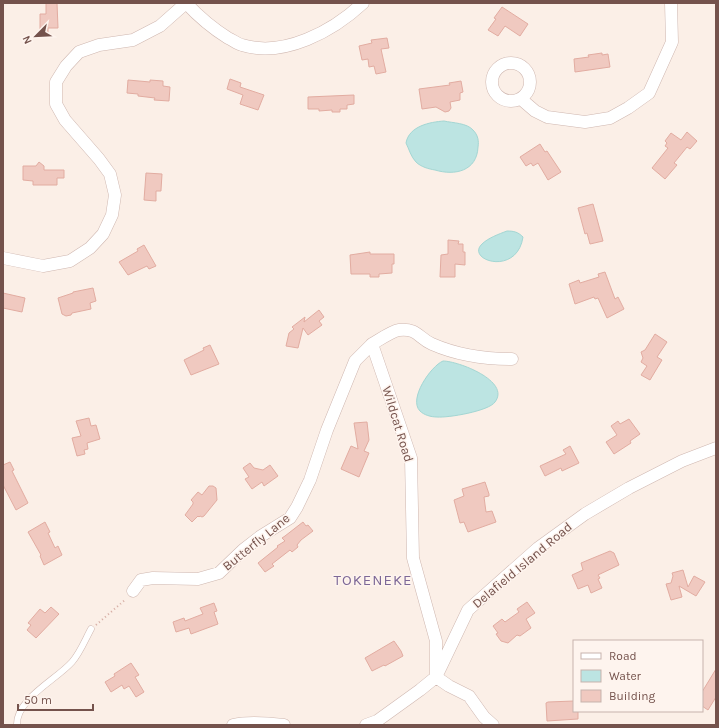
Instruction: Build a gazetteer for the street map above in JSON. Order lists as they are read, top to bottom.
{
  "streets": {
    "street": ["Wildcat Road", "Butterfly Lane", "Delafield Island Road"]
  },
  "crossings": [
    ["Wildcat Road", "Butterfly Lane"],
    ["Wildcat Road", "Delafield Island Road"]
  ],
  "districts": ["TOKENEKE"],
  "legend": ["Road", "Water", "Building"],
  "scale_bar": "50 m",
  "north": "bottom left"
}
